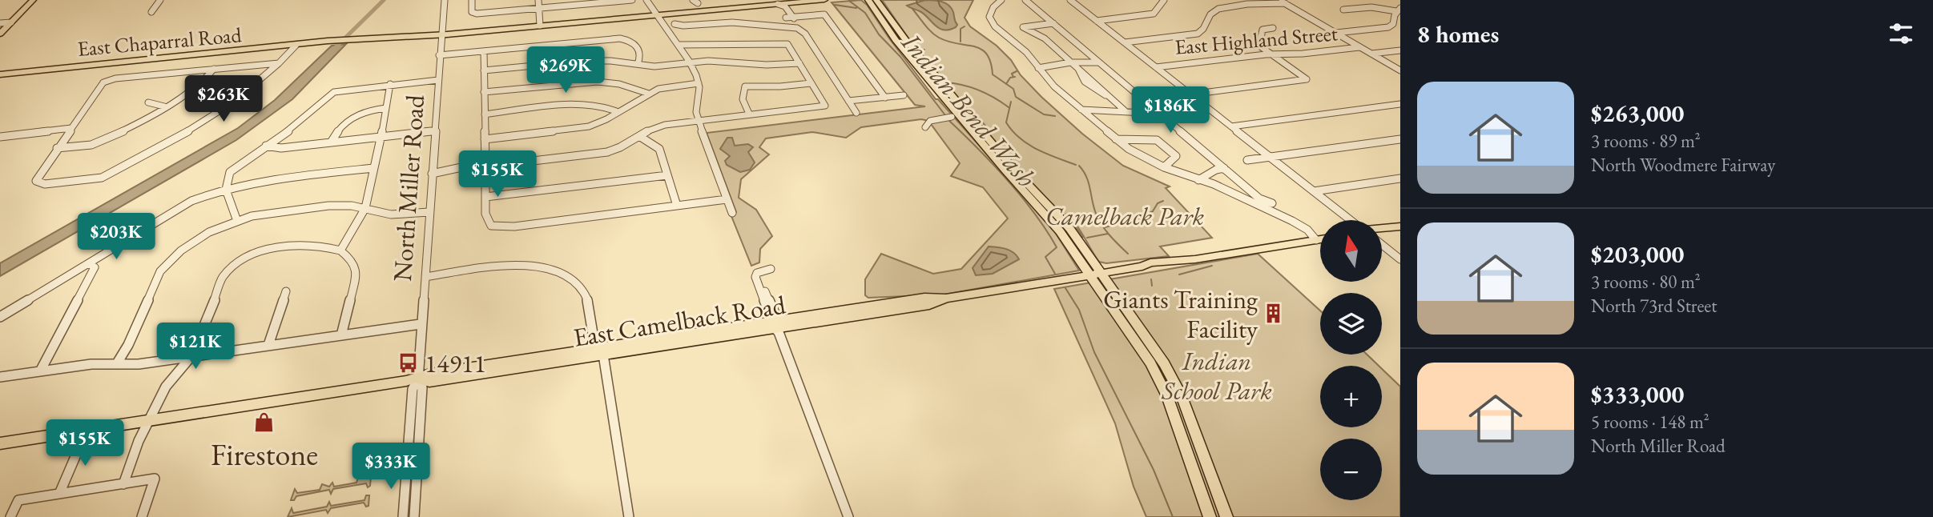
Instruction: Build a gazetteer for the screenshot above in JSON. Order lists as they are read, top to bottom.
{
  "streets": {
    "main road": ["East Chaparral Road", "East Camelback Road"],
    "street": ["East Highland Street", "North Miller Road"]
  },
  "crossings": [
    ["East Chaparral Road", "North Miller Road"],
    ["North Miller Road", "East Camelback Road"]
  ],
  "water": ["Indian Bend Wash"],
  "parks": ["Camelback Park", "Indian School Park"],
  "places": {
    "building": ["Giants Training Facility"],
    "bus stop": ["14911"],
    "shop": ["Firestone"]
  },
  "north": "top",
  "page": {
    "heading": "8 homes",
    "price": [
      "$269K",
      "$263K",
      "$186K",
      "$155K",
      "$203K",
      "$121K",
      "$155K",
      "$333K"
    ],
    "list": [
      {
        "name": "$263,000",
        "note": "3 rooms · 89 m² · North Woodmere Fairway"
      },
      {
        "name": "$203,000",
        "note": "3 rooms · 80 m² · North 73rd Street"
      },
      {
        "name": "$333,000",
        "note": "5 rooms · 148 m² · North Miller Road"
      }
    ],
    "map_buttons": ["+", "−"]
  }
}
